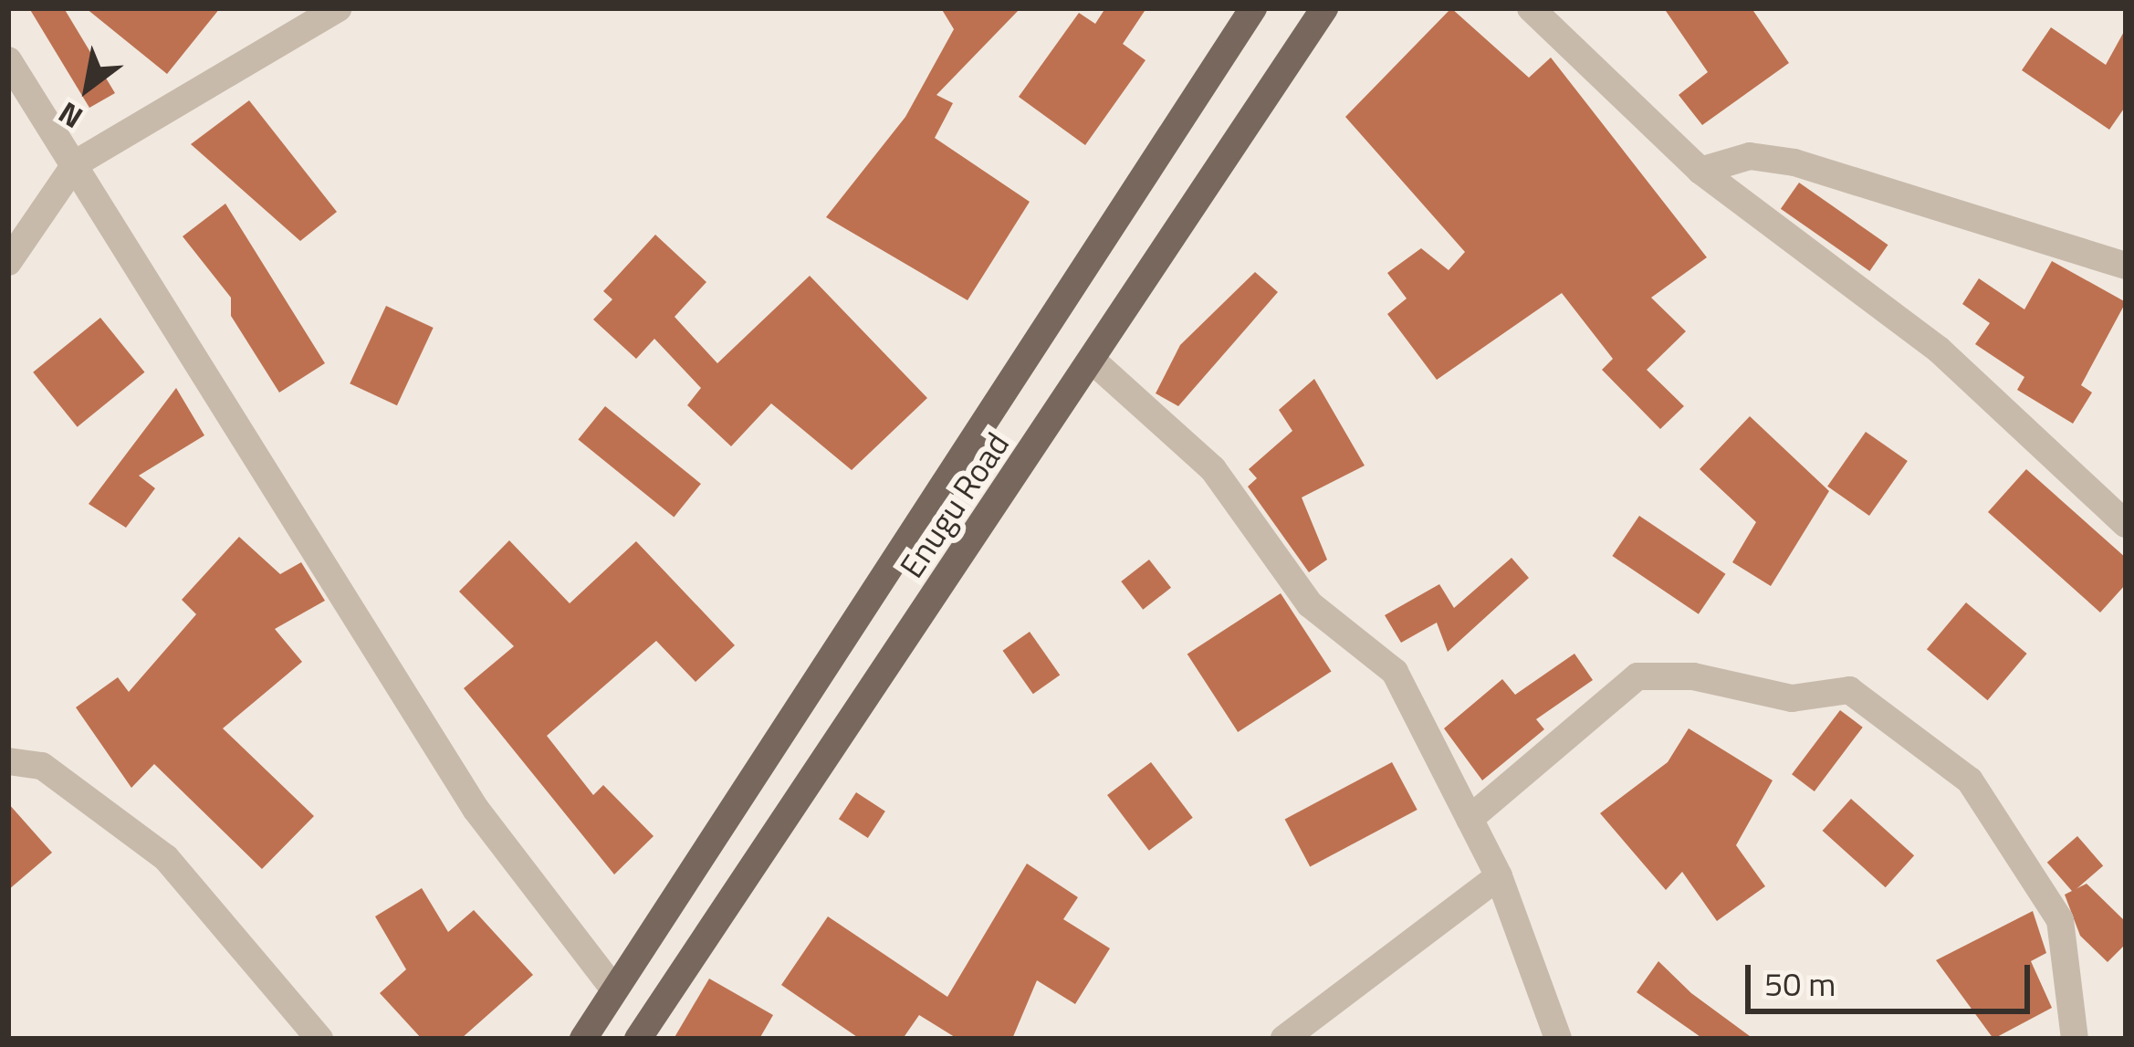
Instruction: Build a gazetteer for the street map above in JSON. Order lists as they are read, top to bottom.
{
  "streets": {
    "main road": ["Enugu Road"]
  },
  "scale_bar": "50 m",
  "north": "bottom left"
}
